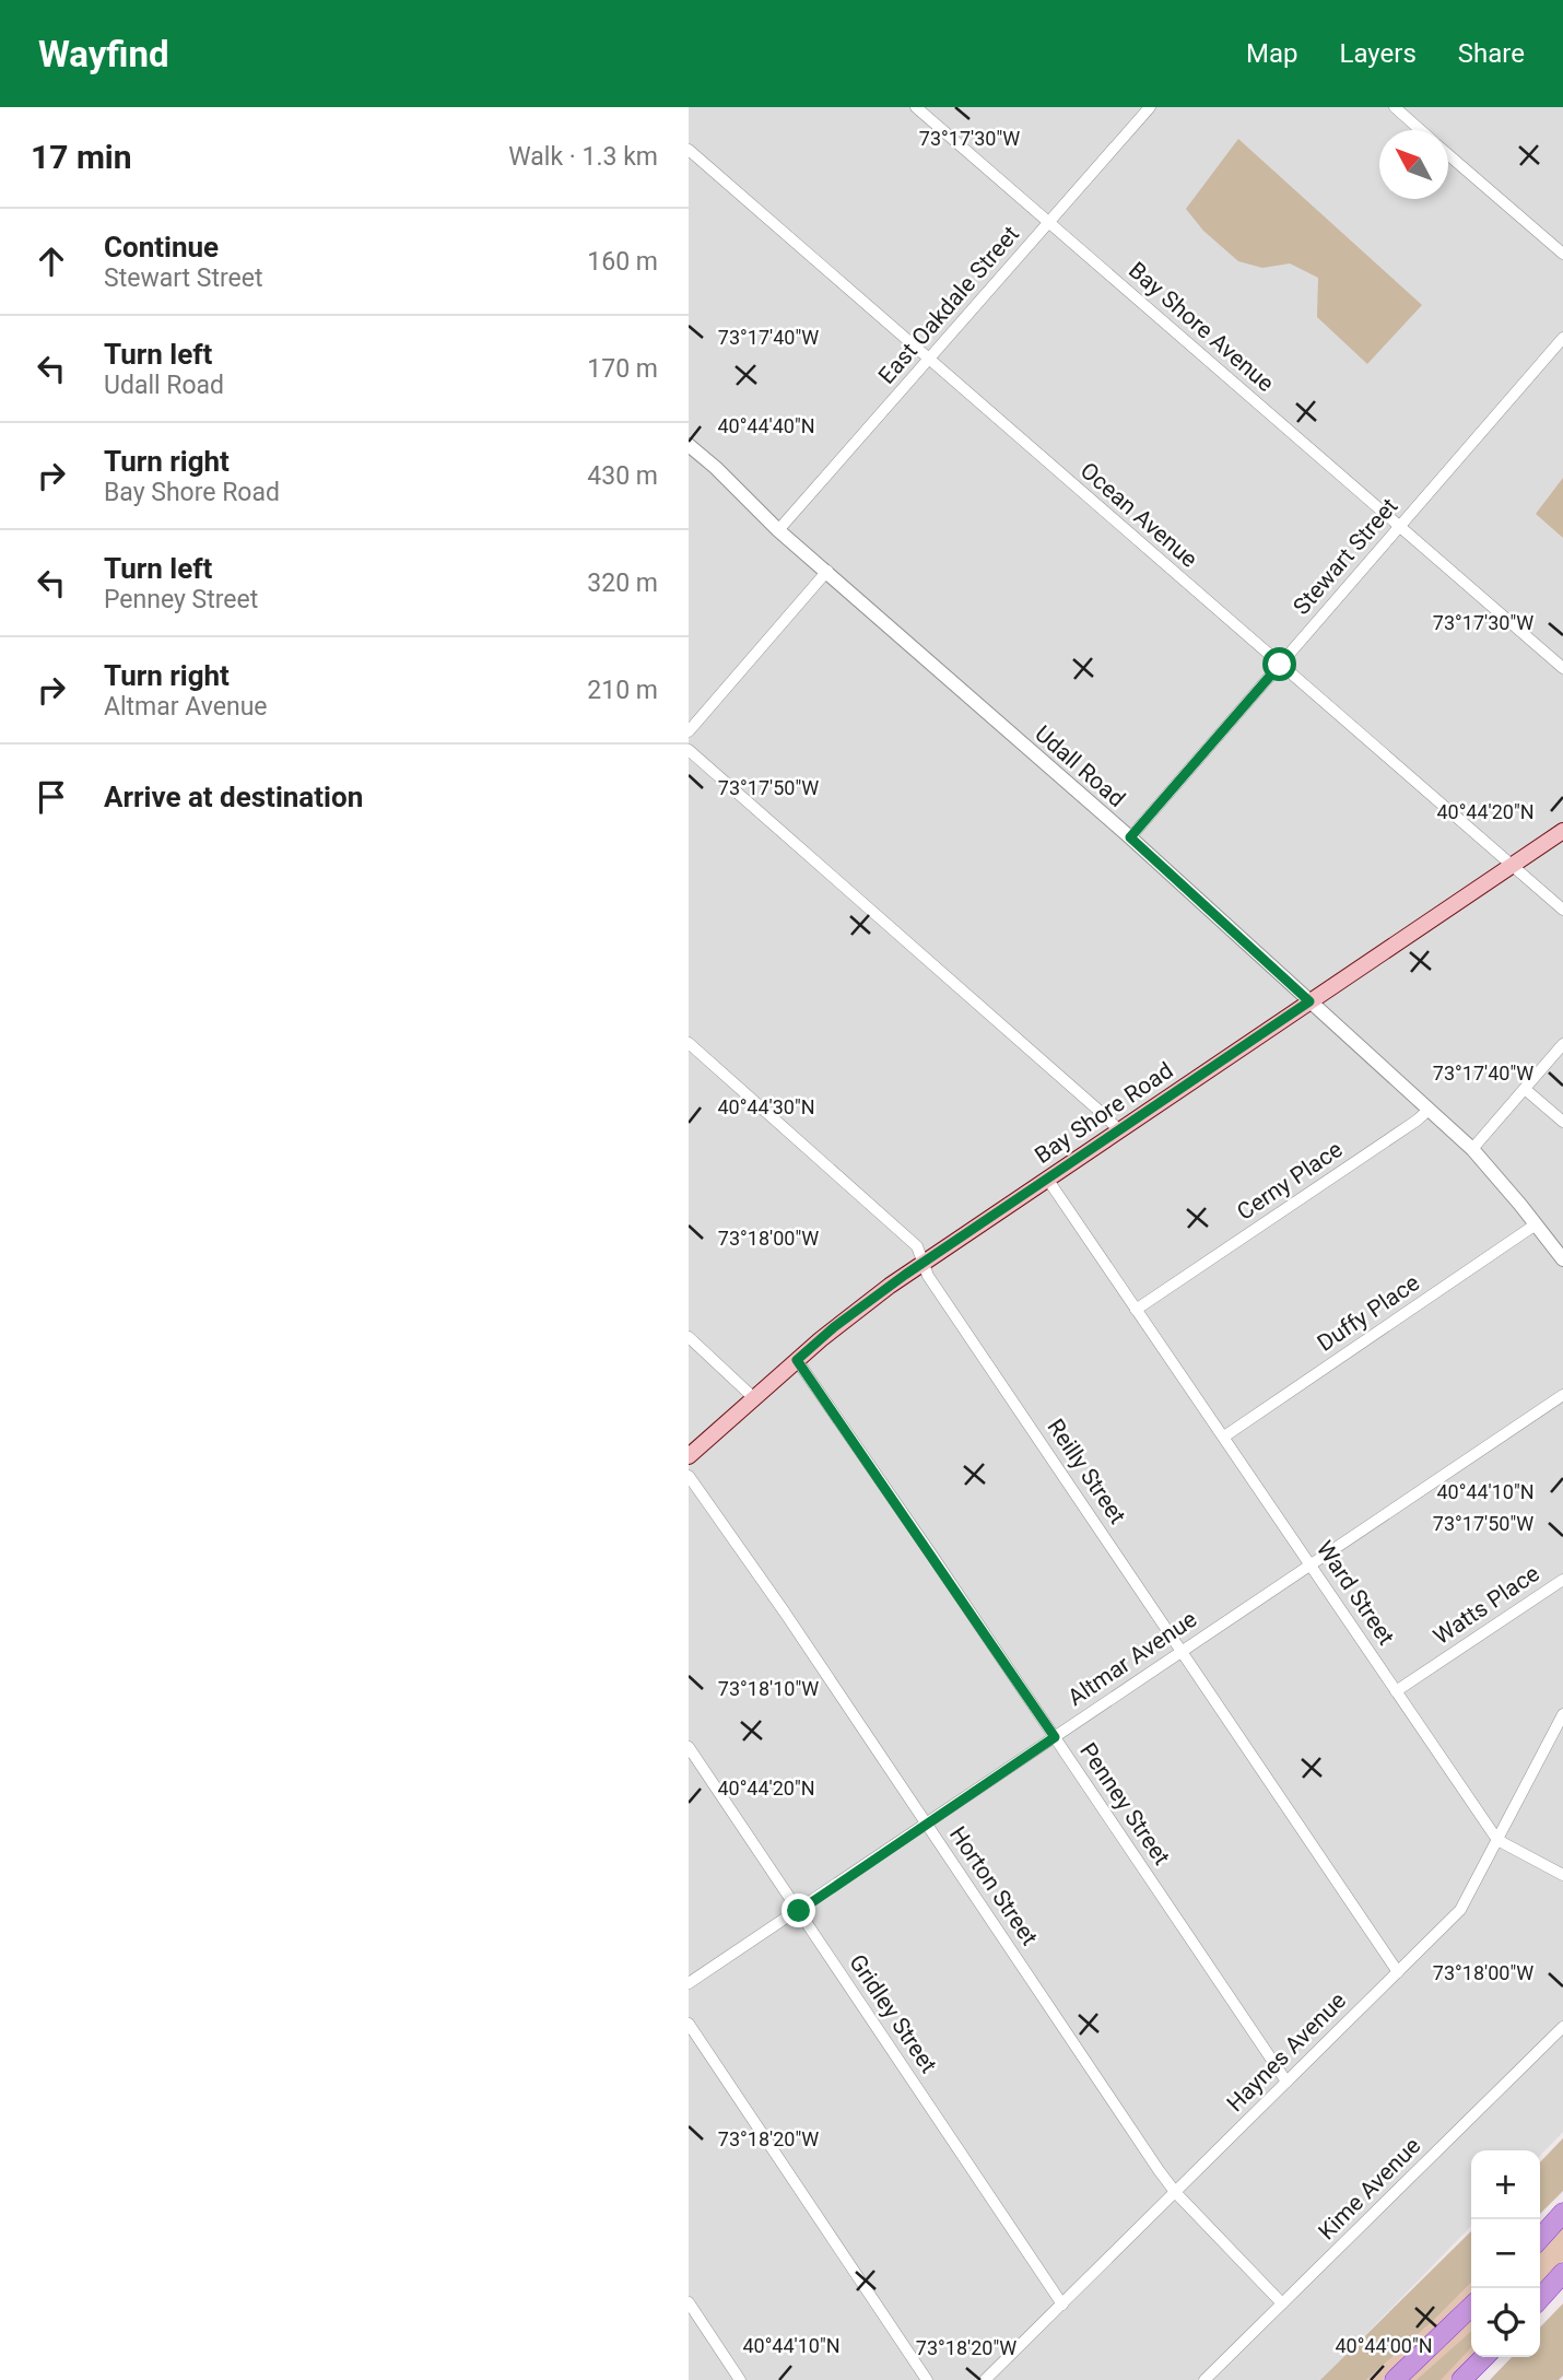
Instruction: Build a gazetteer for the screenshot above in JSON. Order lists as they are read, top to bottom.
{
  "streets": {
    "main road": ["Bay Shore Road"],
    "street": [
      "East Oakdale Street",
      "Bay Shore Avenue",
      "Ocean Avenue",
      "Stewart Street",
      "Udall Road",
      "Cerny Place",
      "Duffy Place",
      "Reilly Street",
      "Ward Street",
      "Watts Place",
      "Altmar Avenue",
      "Penney Street",
      "Horton Street",
      "Gridley Street",
      "Haynes Avenue",
      "Kime Avenue"
    ]
  },
  "crossings": [
    ["East Oakdale Street", "Bay Shore Avenue"],
    ["East Oakdale Street", "Ocean Avenue"],
    ["East Oakdale Street", "Udall Road"],
    ["Bay Shore Avenue", "Stewart Street"],
    ["Ocean Avenue", "Stewart Street"],
    ["Ocean Avenue", "Bay Shore Road"],
    ["Stewart Street", "Udall Road"],
    ["Udall Road", "Bay Shore Road"],
    ["Udall Road", "Cerny Place"],
    ["Udall Road", "Duffy Place"],
    ["Bay Shore Road", "Reilly Street"],
    ["Bay Shore Road", "Ward Street"],
    ["Bay Shore Road", "Penney Street"],
    ["Cerny Place", "Ward Street"],
    ["Duffy Place", "Ward Street"],
    ["Reilly Street", "Altmar Avenue"],
    ["Reilly Street", "Haynes Avenue"],
    ["Ward Street", "Watts Place"],
    ["Ward Street", "Altmar Avenue"],
    ["Ward Street", "Haynes Avenue"],
    ["Altmar Avenue", "Penney Street"],
    ["Altmar Avenue", "Horton Street"],
    ["Altmar Avenue", "Gridley Street"],
    ["Penney Street", "Haynes Avenue"],
    ["Horton Street", "Haynes Avenue"],
    ["Horton Street", "Kime Avenue"],
    ["Gridley Street", "Haynes Avenue"]
  ],
  "north": "top left",
  "page": {
    "header": "Wayfind",
    "nav": ["Map", "Layers", "Share"],
    "heading": ["17 min", "Walk · 1.3 km"],
    "list": [
      ["Continue", "Stewart Street", "160 m"],
      ["Turn left", "Udall Road", "170 m"],
      ["Turn right", "Bay Shore Road", "430 m"],
      ["Turn left", "Penney Street", "320 m"],
      ["Turn right", "Altmar Avenue", "210 m"],
      "Arrive at destination"
    ],
    "map_buttons": ["+", "−"]
  },
  "coordinates": [
    "73°17'30\"W",
    "73°17'40\"W",
    "40°44'40\"N",
    "73°17'50\"W",
    "40°44'20\"N",
    "40°44'30\"N",
    "73°18'00\"W",
    "40°44'10\"N",
    "73°18'10\"W",
    "73°18'20\"W",
    "40°44'00\"N"
  ]
}
